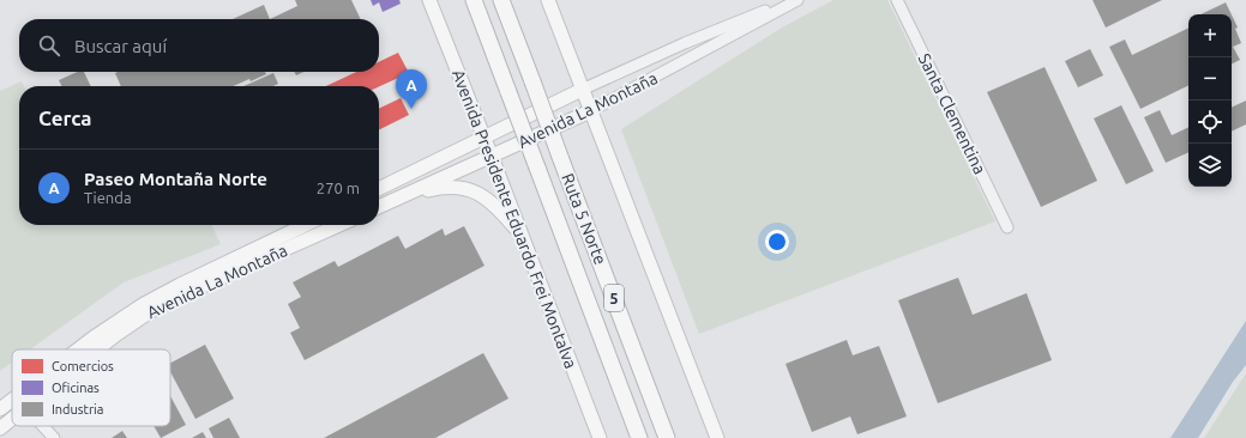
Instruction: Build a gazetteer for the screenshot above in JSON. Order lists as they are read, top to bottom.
{
  "streets": {
    "highway": ["Ruta 5 Norte", "5"],
    "main road": ["Avenida La Montaña", "Avenida Presidente Eduardo Frei Montalva"],
    "street": ["Santa Clementina"]
  },
  "crossings": [
    ["Avenida La Montaña", "Avenida Presidente Eduardo Frei Montalva"]
  ],
  "legend": ["Comercios", "Oficinas", "Industria"],
  "page": {
    "map_buttons": ["+", "−"],
    "search": "Buscar aquí",
    "pins": "A",
    "heading": "Cerca",
    "list": [
      {
        "mark": "A",
        "name": "Paseo Montaña Norte",
        "note": "Tienda",
        "value": "270 m"
      }
    ]
  }
}
